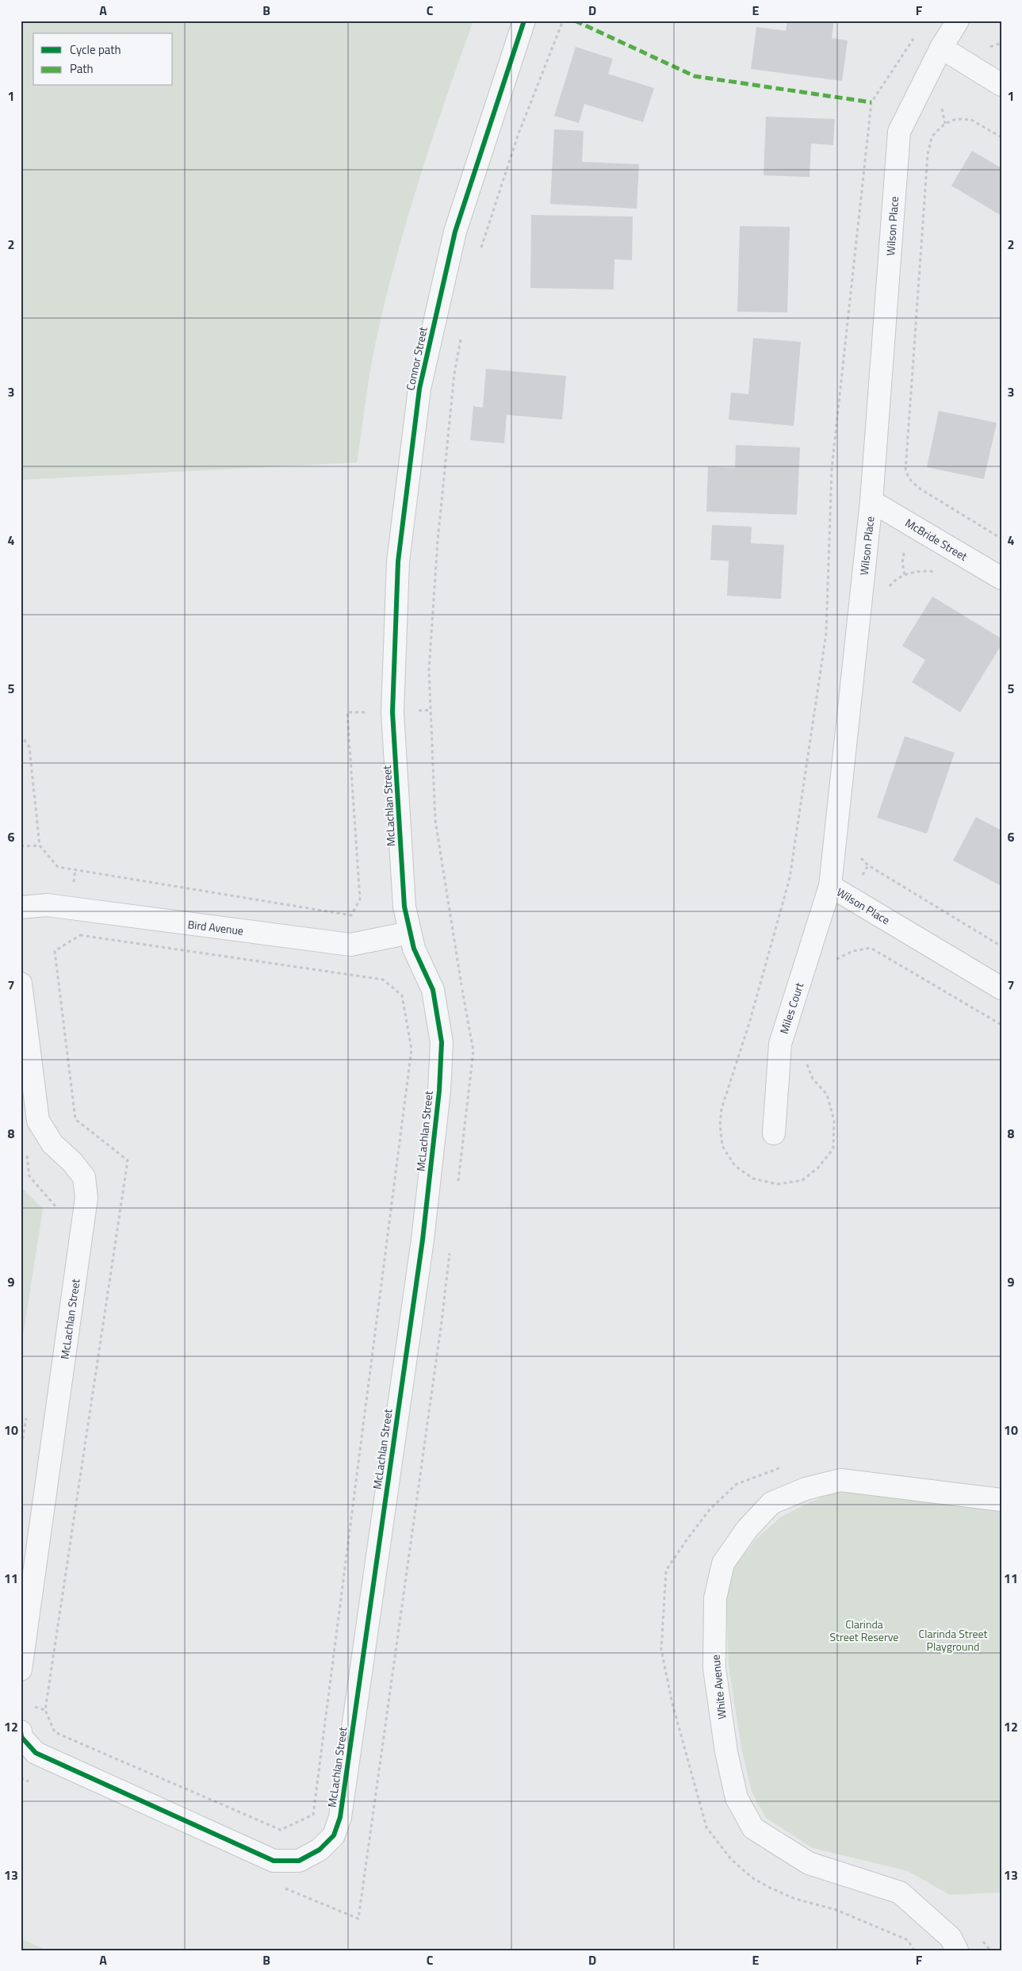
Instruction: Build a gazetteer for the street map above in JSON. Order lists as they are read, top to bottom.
{
  "streets": {
    "street": [
      "Wilson Place",
      "Connor Street",
      "McBride Street",
      "McLachlan Street",
      "Bird Avenue",
      "Miles Court",
      "White Avenue"
    ]
  },
  "crossings": [
    ["Wilson Place", "McBride Street"],
    ["Wilson Place", "Miles Court"],
    ["Connor Street", "McLachlan Street"],
    ["McLachlan Street", "Bird Avenue"]
  ],
  "parks": ["Clarinda Street Reserve", "Clarinda Street Playground"],
  "legend": ["Cycle path", "Path"],
  "grid": {
    "columns": [
      "A",
      "B",
      "C",
      "D",
      "E",
      "F"
    ],
    "rows": [
      "1",
      "2",
      "3",
      "4",
      "5",
      "6",
      "7",
      "8",
      "9",
      "10",
      "11",
      "12",
      "13"
    ]
  }
}
